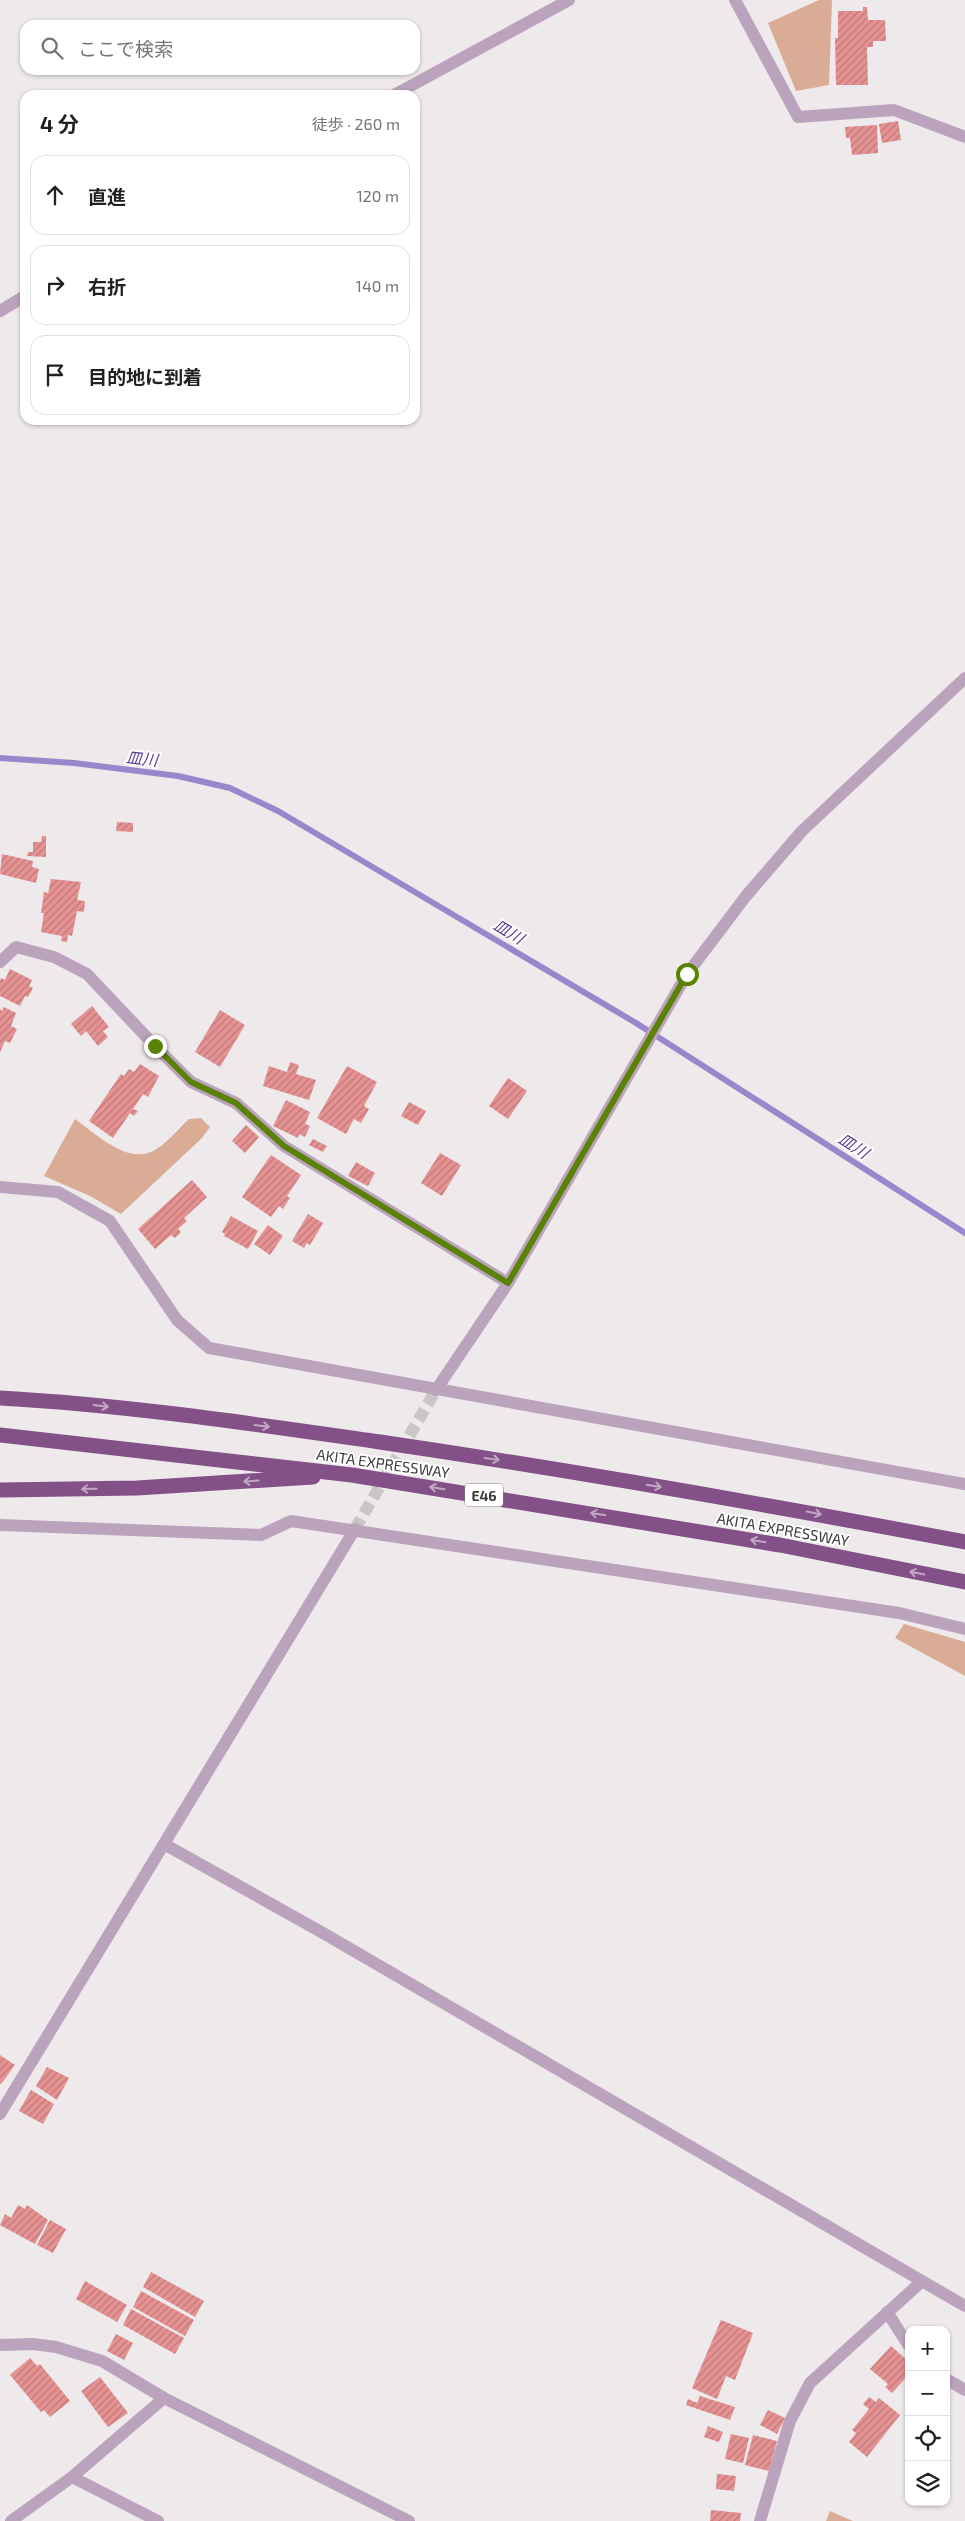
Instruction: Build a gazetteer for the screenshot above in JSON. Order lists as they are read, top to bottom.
{
  "streets": {
    "highway": ["AKITA EXPRESSWAY", "E46"]
  },
  "water": ["皿川"],
  "page": {
    "search": "ここで検索",
    "heading": ["4 分", "徒歩 · 260 m"],
    "list": [
      ["直進", "120 m"],
      ["右折", "140 m"],
      "目的地に到着"
    ],
    "map_buttons": ["+", "−"]
  }
}
